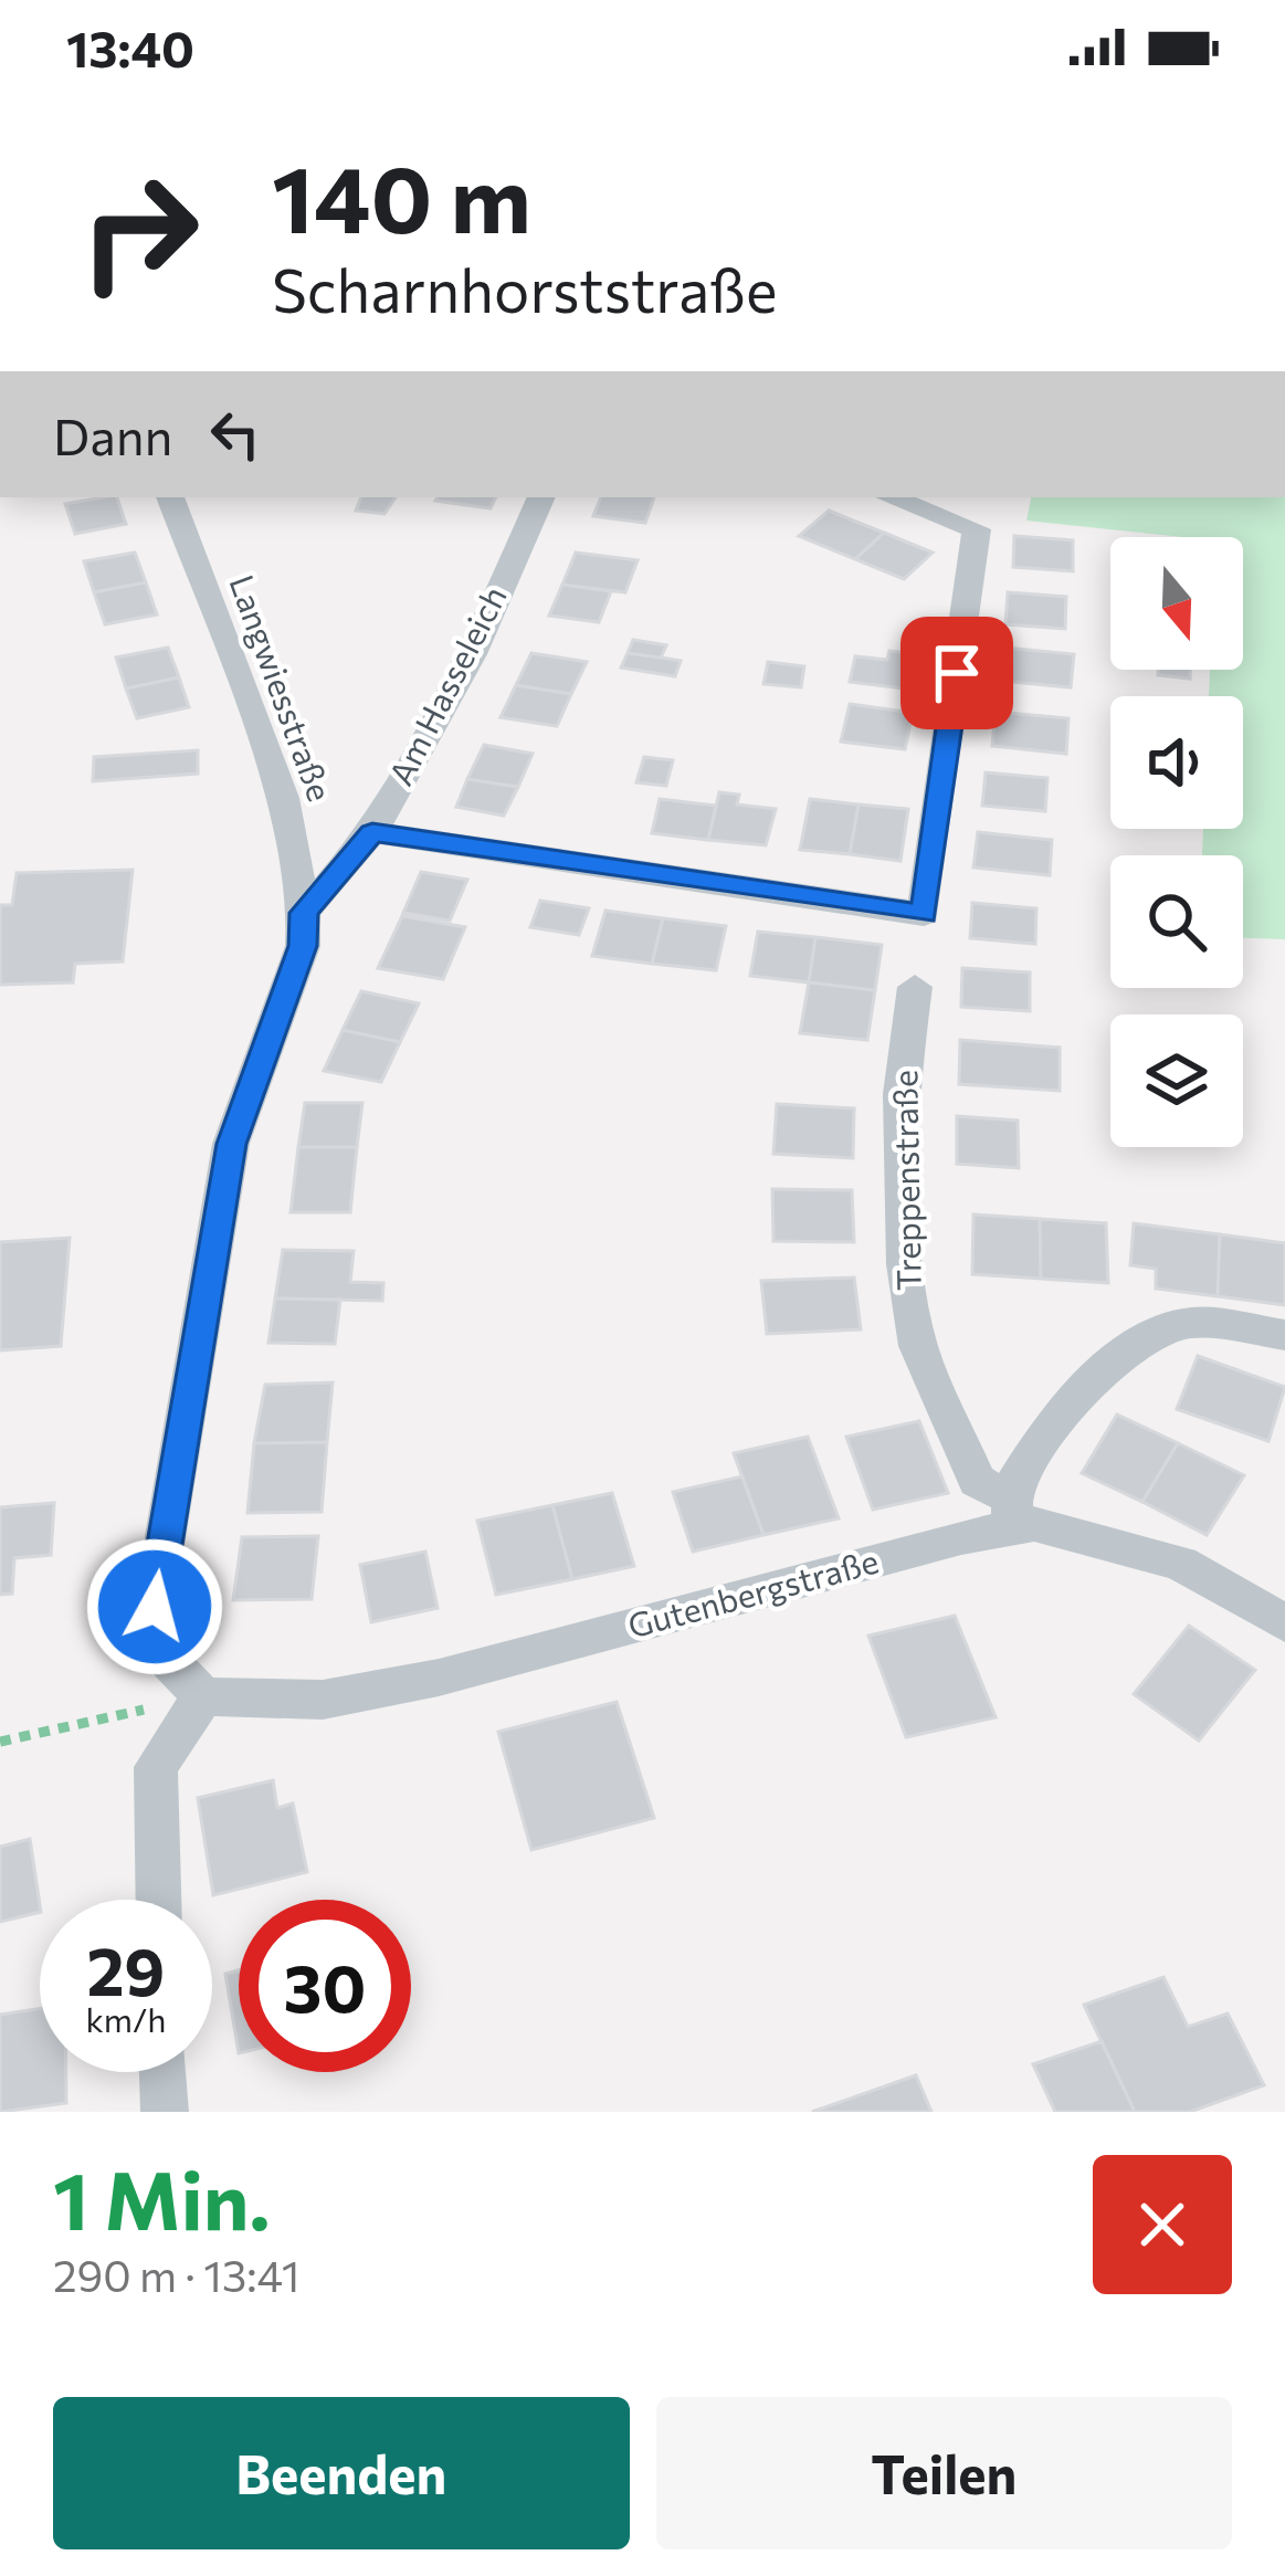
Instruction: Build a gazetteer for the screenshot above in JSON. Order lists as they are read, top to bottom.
{
  "streets": {
    "street": [
      "Am Hasseleich",
      "Langwiesstraße",
      "Treppenstraße",
      "Gutenbergstraße"
    ]
  },
  "crossings": [
    ["Am Hasseleich", "Langwiesstraße"],
    ["Am Hasseleich", "Gutenbergstraße"],
    ["Treppenstraße", "Gutenbergstraße"]
  ],
  "north": "bottom",
  "page": {
    "status": "13:40",
    "turn": ["140 m", "Scharnhorststraße"],
    "then": "Dann",
    "speed": "29 km/h",
    "limit": "30",
    "heading": ["1 Min.", "290 m · 13:41"],
    "buttons": ["Beenden", "Teilen"]
  }
}
